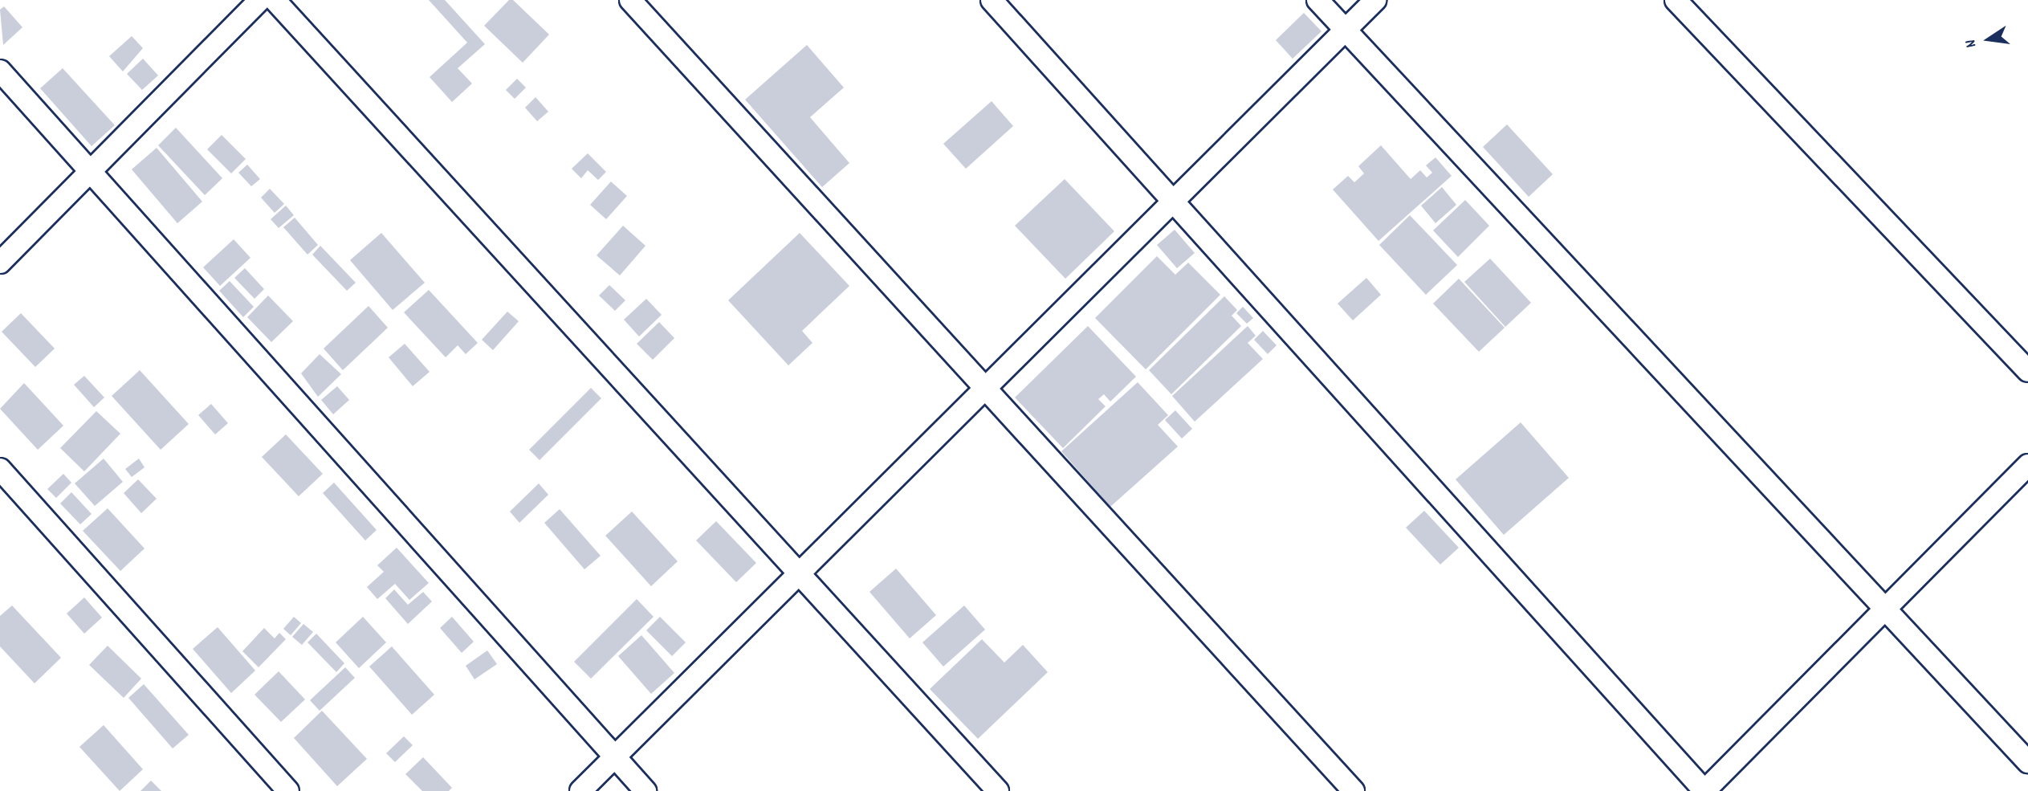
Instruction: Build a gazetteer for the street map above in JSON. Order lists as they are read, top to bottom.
{
  "north": "left"
}
